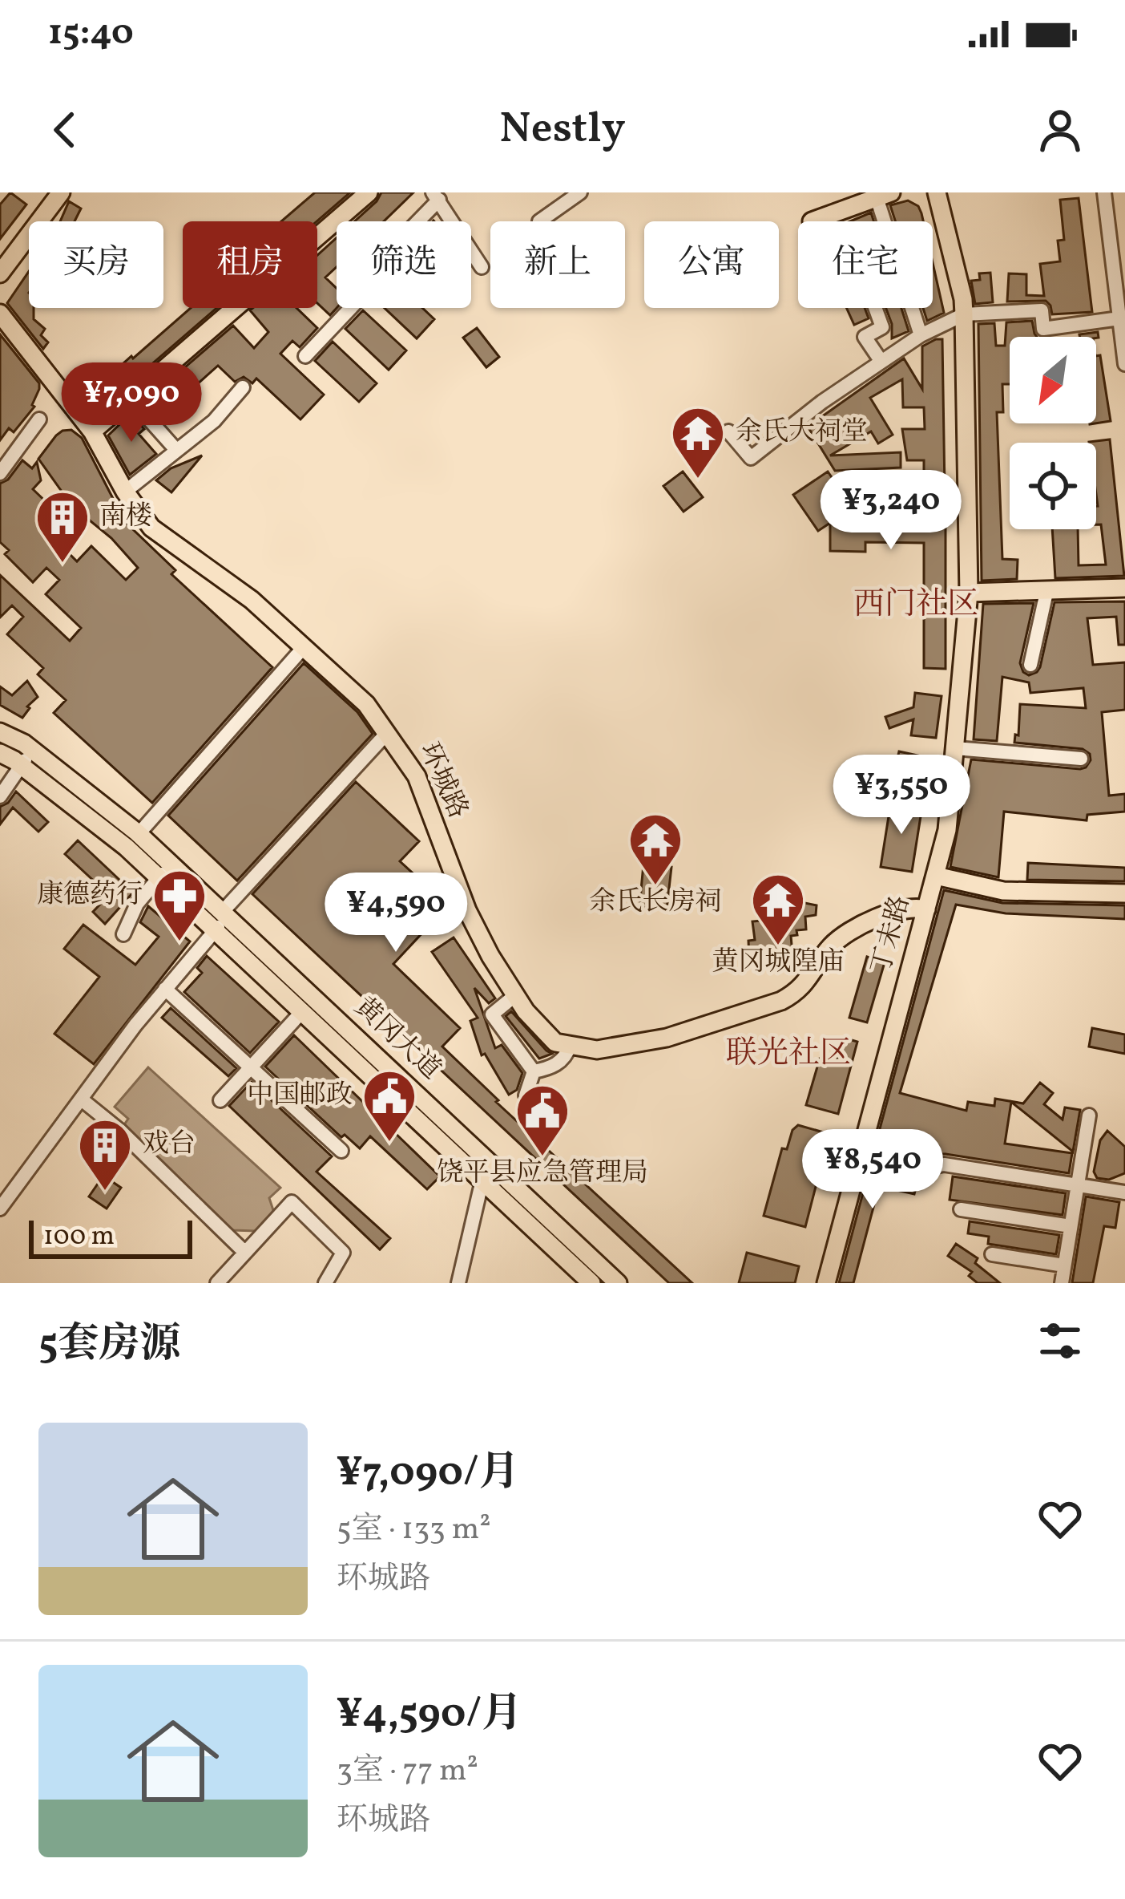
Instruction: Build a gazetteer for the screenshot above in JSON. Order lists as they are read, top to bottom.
{
  "streets": {
    "main road": ["环城路", "丁未路", "黄冈大道"]
  },
  "districts": ["西门社区", "联光社区"],
  "places": {
    "temple": ["余氏大祠堂", "余氏长房祠", "黄冈城隍庙"],
    "building": ["南楼", "戏台"],
    "pharmacy": ["康德药行"],
    "public building": ["中国邮政", "饶平县应急管理局"]
  },
  "scale_bar": "100 m",
  "north": "bottom left",
  "page": {
    "status": "15:40",
    "header": "Nestly",
    "chip": [
      "买房",
      "租房",
      "筛选",
      "新上",
      "公寓",
      "住宅"
    ],
    "price": [
      "¥7,090",
      "¥3,240",
      "¥3,550",
      "¥4,590",
      "¥8,540"
    ],
    "scale": "100 m",
    "heading": "5套房源",
    "list": [
      {
        "name": "¥7,090/月",
        "note": "5室 · 133 m² · 环城路"
      },
      {
        "name": "¥4,590/月",
        "note": "3室 · 77 m² · 环城路"
      }
    ]
  }
}
